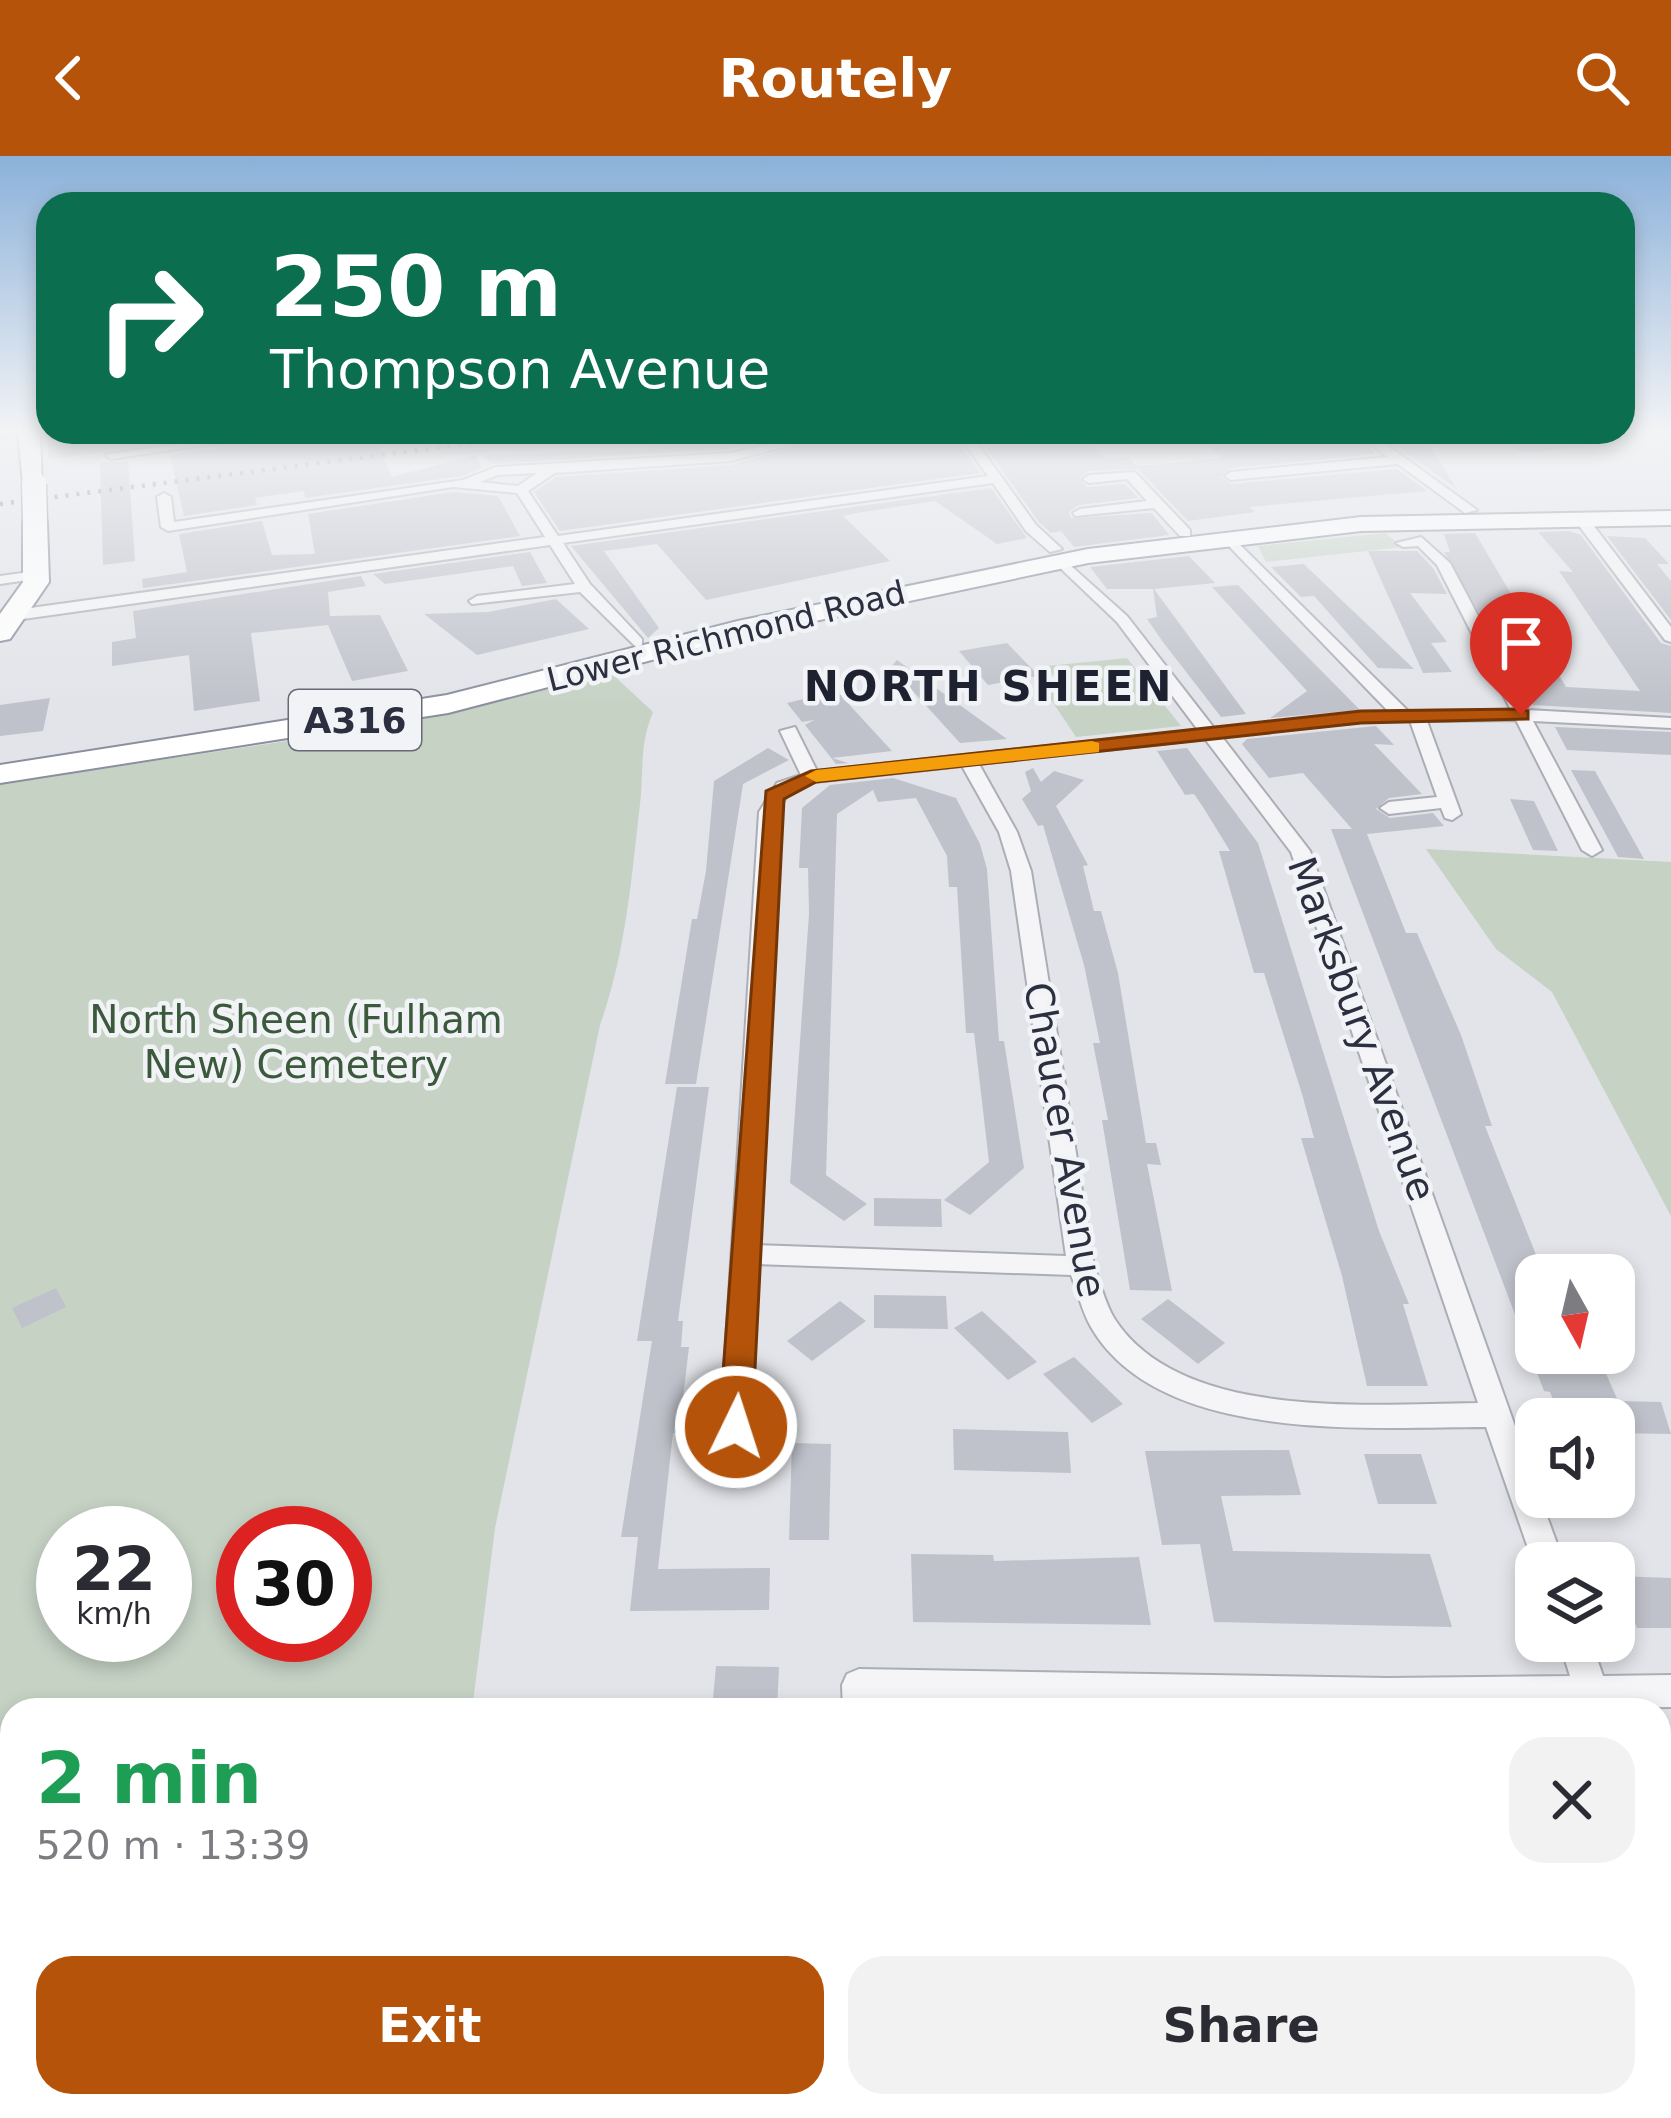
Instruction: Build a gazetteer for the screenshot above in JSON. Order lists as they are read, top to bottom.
{
  "streets": {
    "highway": ["Lower Richmond Road", "A316"],
    "street": ["Marksbury Avenue", "Chaucer Avenue"]
  },
  "crossings": [
    ["Lower Richmond Road", "Marksbury Avenue"],
    ["Marksbury Avenue", "Chaucer Avenue"]
  ],
  "districts": ["NORTH SHEEN"],
  "parks": ["North Sheen (Fulham New) Cemetery"],
  "north": "bottom",
  "page": {
    "header": "Routely",
    "turn": ["250 m", "Thompson Avenue"],
    "speed": "22 km/h",
    "limit": "30",
    "heading": ["2 min", "520 m · 13:39"],
    "buttons": ["Exit", "Share"]
  }
}
